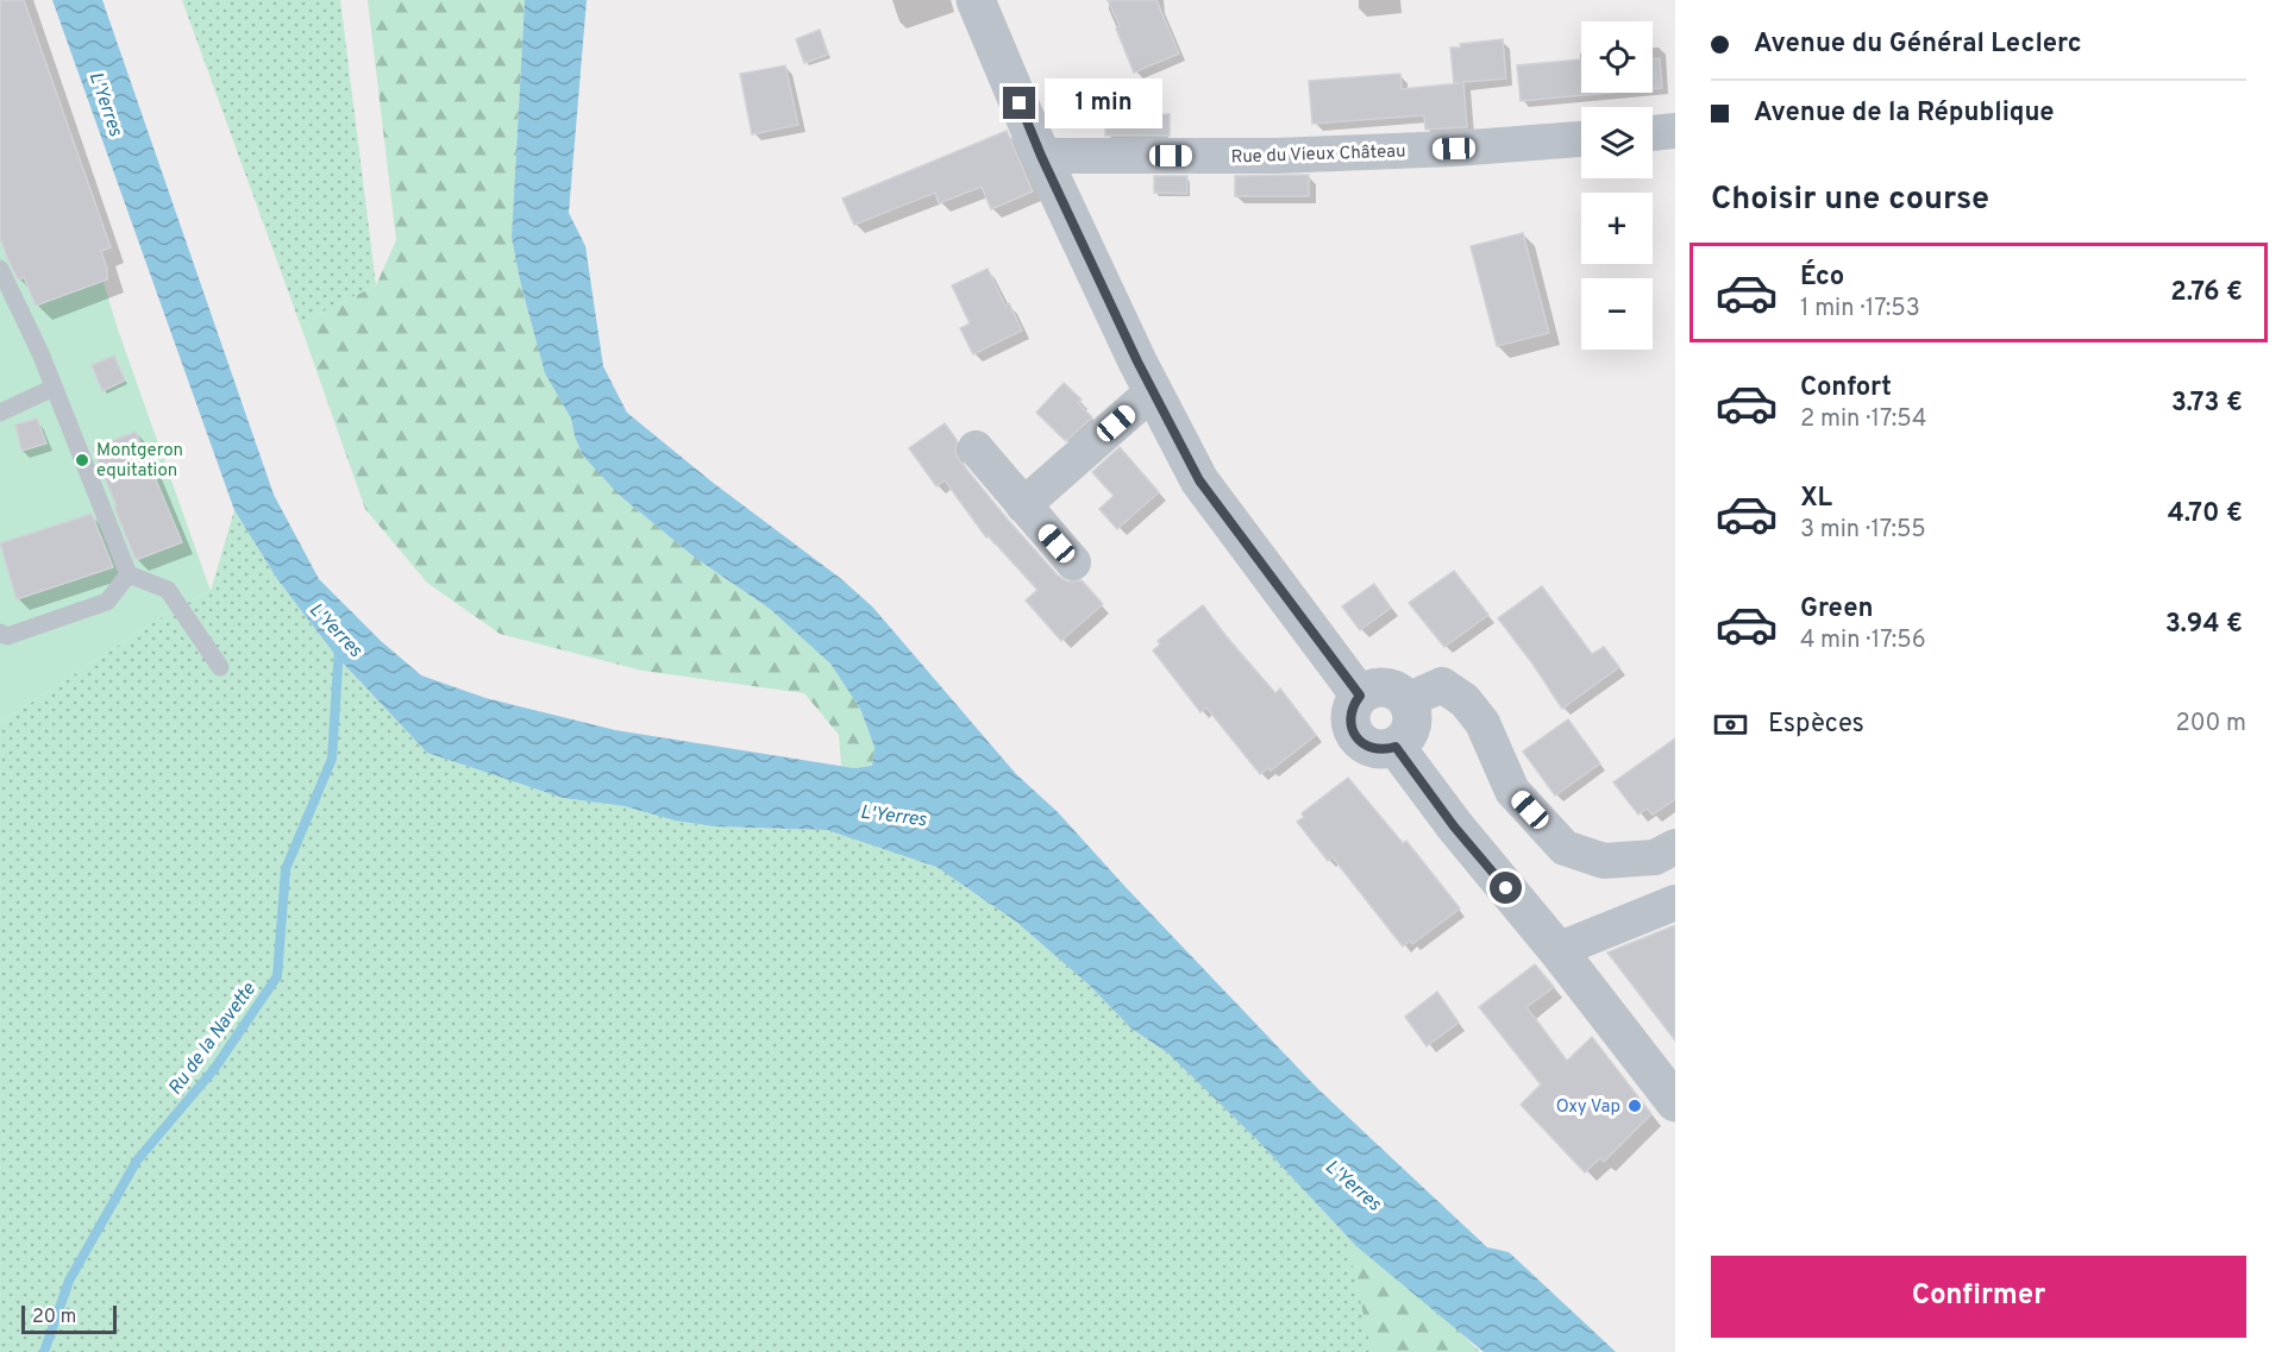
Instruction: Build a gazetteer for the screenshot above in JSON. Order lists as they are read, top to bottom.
{
  "streets": {
    "street": ["Rue du Vieux Château"]
  },
  "water": ["L'Yerres", "Ru de la Navette"],
  "places": ["Montgeron equitation", "Oxy Vap"],
  "scale_bar": "20 m",
  "page": {
    "banner": ["Avenue du Général Leclerc", "Avenue de la République"],
    "map_buttons": ["+", "−"],
    "bubble": "1 min",
    "heading": "Choisir une course",
    "list": [
      {
        "name": "Éco",
        "note": "1 min · 17:53",
        "value": "2.76 €"
      },
      {
        "name": "Confort",
        "note": "2 min · 17:54",
        "value": "3.73 €"
      },
      {
        "name": "XL",
        "note": "3 min · 17:55",
        "value": "4.70 €"
      },
      {
        "name": "Green",
        "note": "4 min · 17:56",
        "value": "3.94 €"
      }
    ],
    "pay": ["Espèces", "200 m"],
    "buttons": "Confirmer",
    "scale": "20 m"
  }
}
